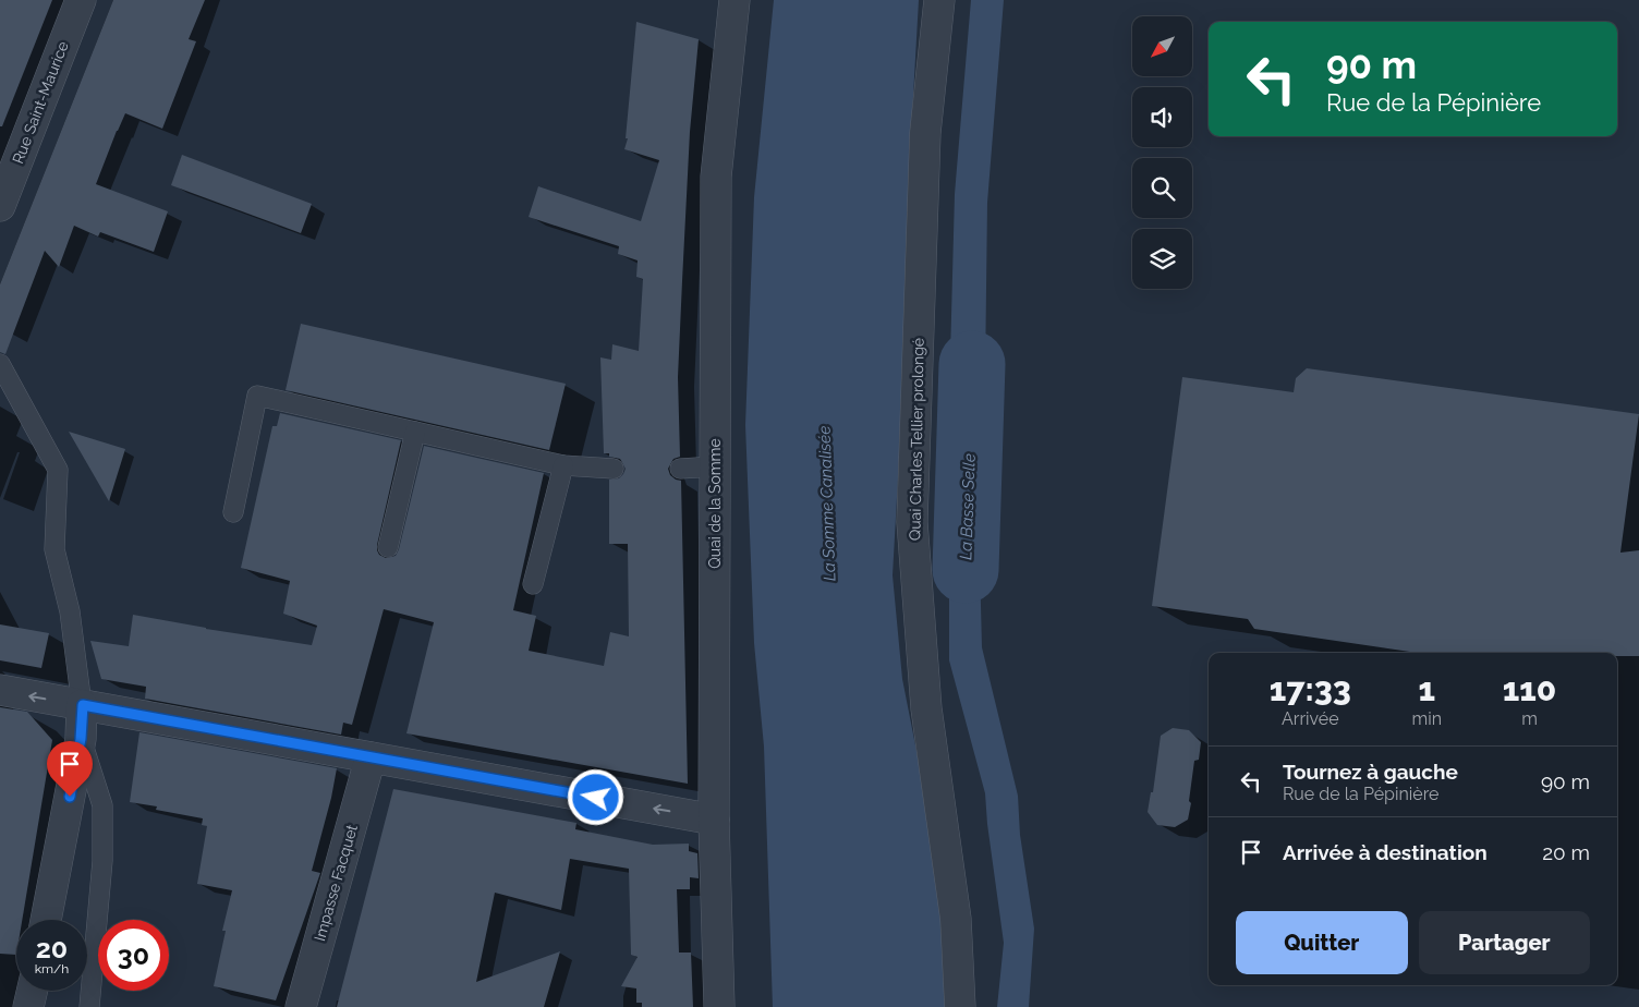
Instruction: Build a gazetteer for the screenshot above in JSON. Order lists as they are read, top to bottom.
{
  "streets": {
    "street": [
      "Rue Saint-Maurice",
      "Quai Charles Tellier prolongé",
      "Quai de la Somme",
      "Impasse Facquet"
    ]
  },
  "water": ["La Somme Canalisée", "La Basse Selle"],
  "north": "bottom left",
  "page": {
    "turn": ["90 m", "Rue de la Pépinière"],
    "eta": [
      "17:33",
      "Arrivée",
      "1",
      "min",
      "110",
      "m"
    ],
    "list": [
      {
        "name": "Tournez à gauche",
        "note": "Rue de la Pépinière",
        "value": "90 m"
      },
      {
        "name": "Arrivée à destination",
        "value": "20 m"
      }
    ],
    "buttons": ["Quitter", "Partager"],
    "speed": "20 km/h",
    "limit": "30"
  }
}
